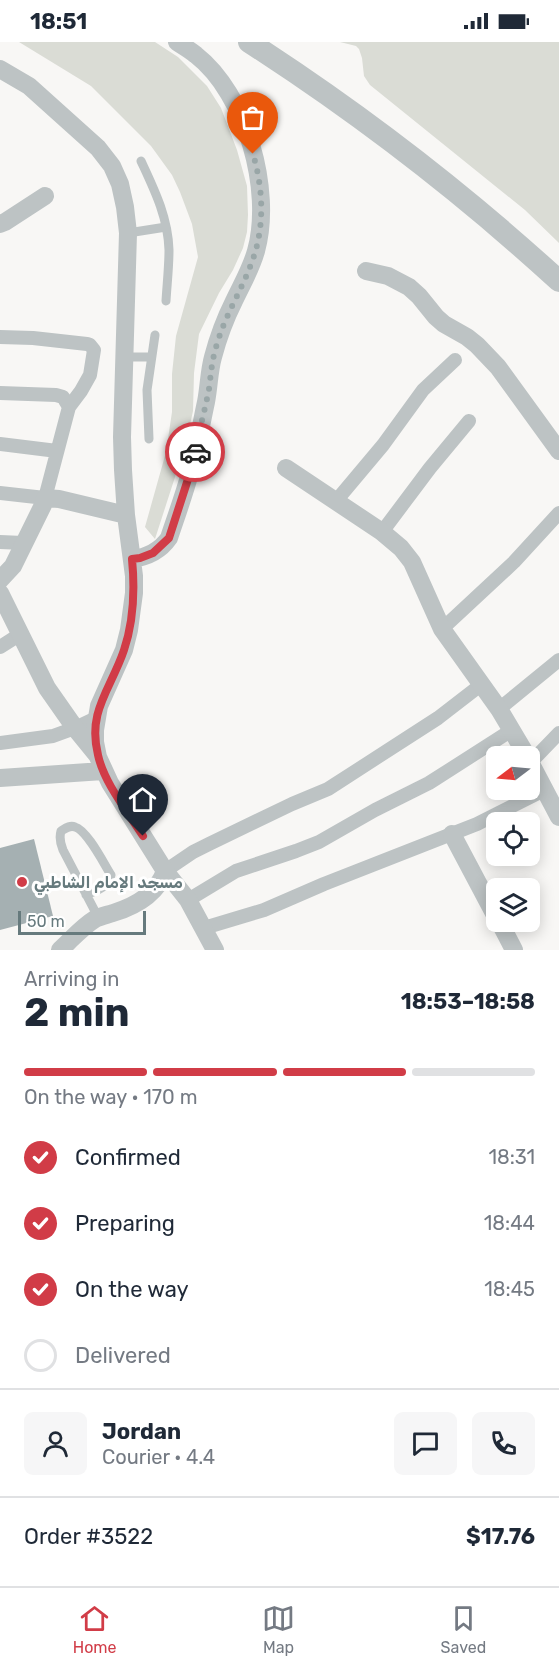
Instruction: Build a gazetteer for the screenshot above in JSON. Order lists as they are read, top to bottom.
{
  "places": ["مسجد الإمام الشاطبي"],
  "scale_bar": "50 m",
  "north": "left",
  "page": {
    "status": "18:51",
    "scale": "50 m",
    "heading": ["2 min", "Arriving in", "18:53–18:58"],
    "panel": [
      "Jordan",
      "Courier · 4.4",
      "Order #3522",
      "$17.76"
    ],
    "bar": "On the way · 170 m",
    "list": [
      ["Confirmed", "18:31"],
      ["Preparing", "18:44"],
      ["On the way", "18:45"],
      "Delivered"
    ],
    "tabs": ["Home", "Map", "Saved"]
  }
}
